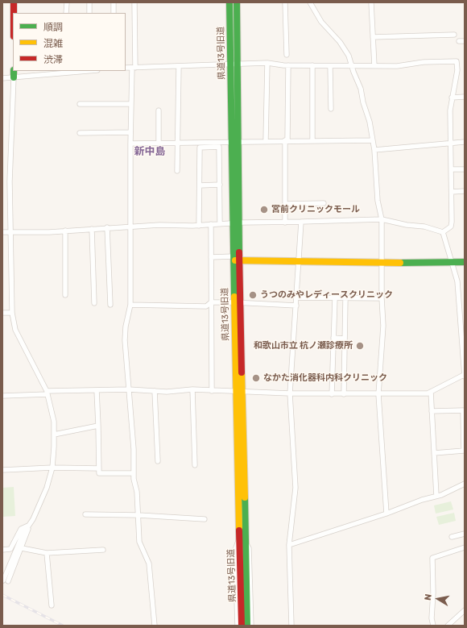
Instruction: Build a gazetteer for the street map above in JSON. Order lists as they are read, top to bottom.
{
  "streets": {
    "street": ["県道13号旧道"]
  },
  "districts": ["新中島"],
  "places": [
    "宮前クリニックモール",
    "うつのみやレディースクリニック",
    "和歌山市立 杭ノ瀬診療所",
    "なかた消化器科内科クリニック"
  ],
  "legend": ["順調", "混雑", "渋滞"],
  "north": "left"
}
